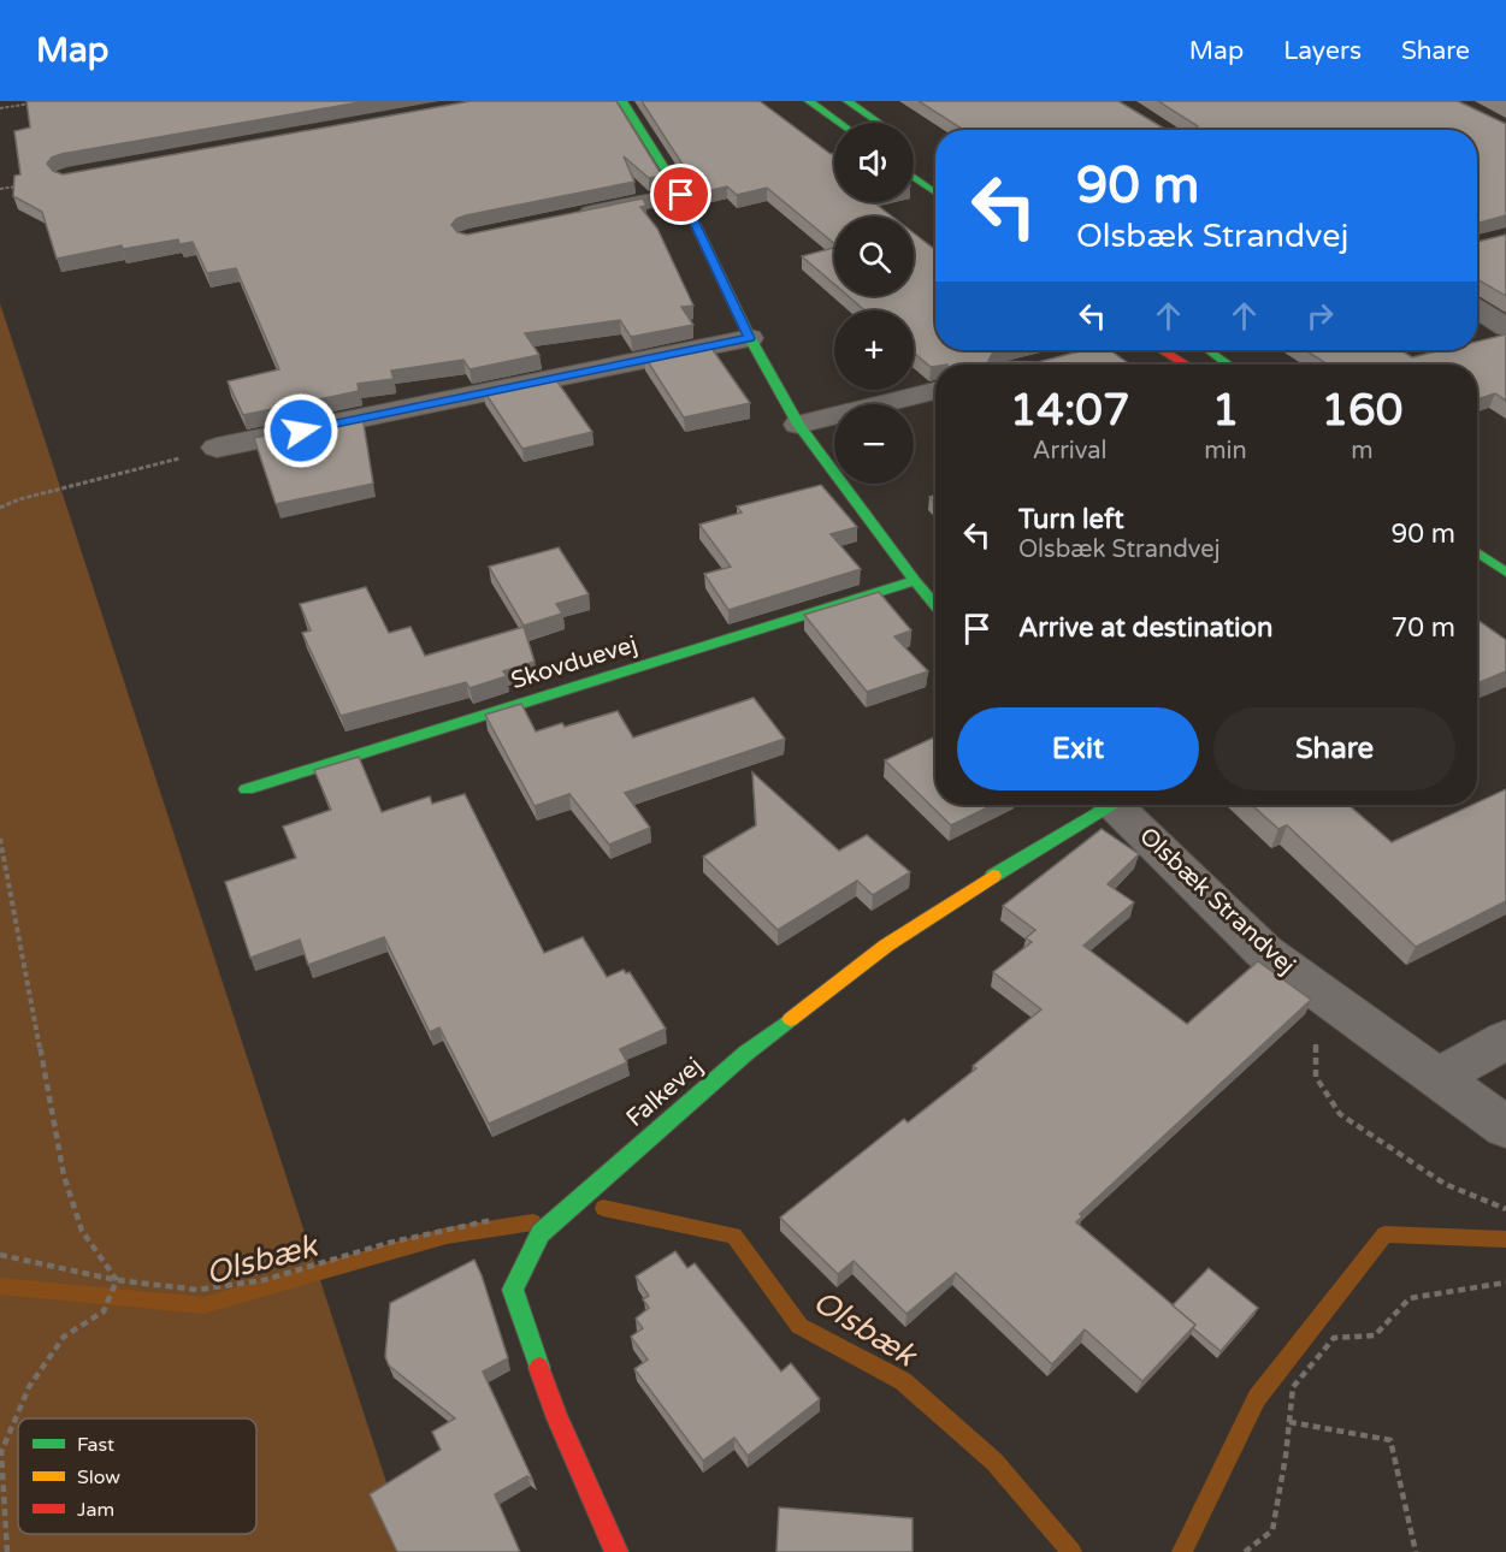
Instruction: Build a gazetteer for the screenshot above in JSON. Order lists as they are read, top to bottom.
{
  "streets": {
    "street": ["Skovduevej", "Olsbæk Strandvej", "Falkevej"]
  },
  "water": ["Olsbæk"],
  "legend": ["Fast", "Slow", "Jam"],
  "page": {
    "header": "Map",
    "nav": ["Map", "Layers", "Share"],
    "map_buttons": ["+", "−"],
    "turn": ["90 m", "Olsbæk Strandvej"],
    "eta": [
      "14:07",
      "Arrival",
      "1",
      "min",
      "160",
      "m"
    ],
    "list": [
      {
        "name": "Turn left",
        "note": "Olsbæk Strandvej",
        "value": "90 m"
      },
      {
        "name": "Arrive at destination",
        "value": "70 m"
      }
    ],
    "buttons": ["Exit", "Share"]
  }
}
